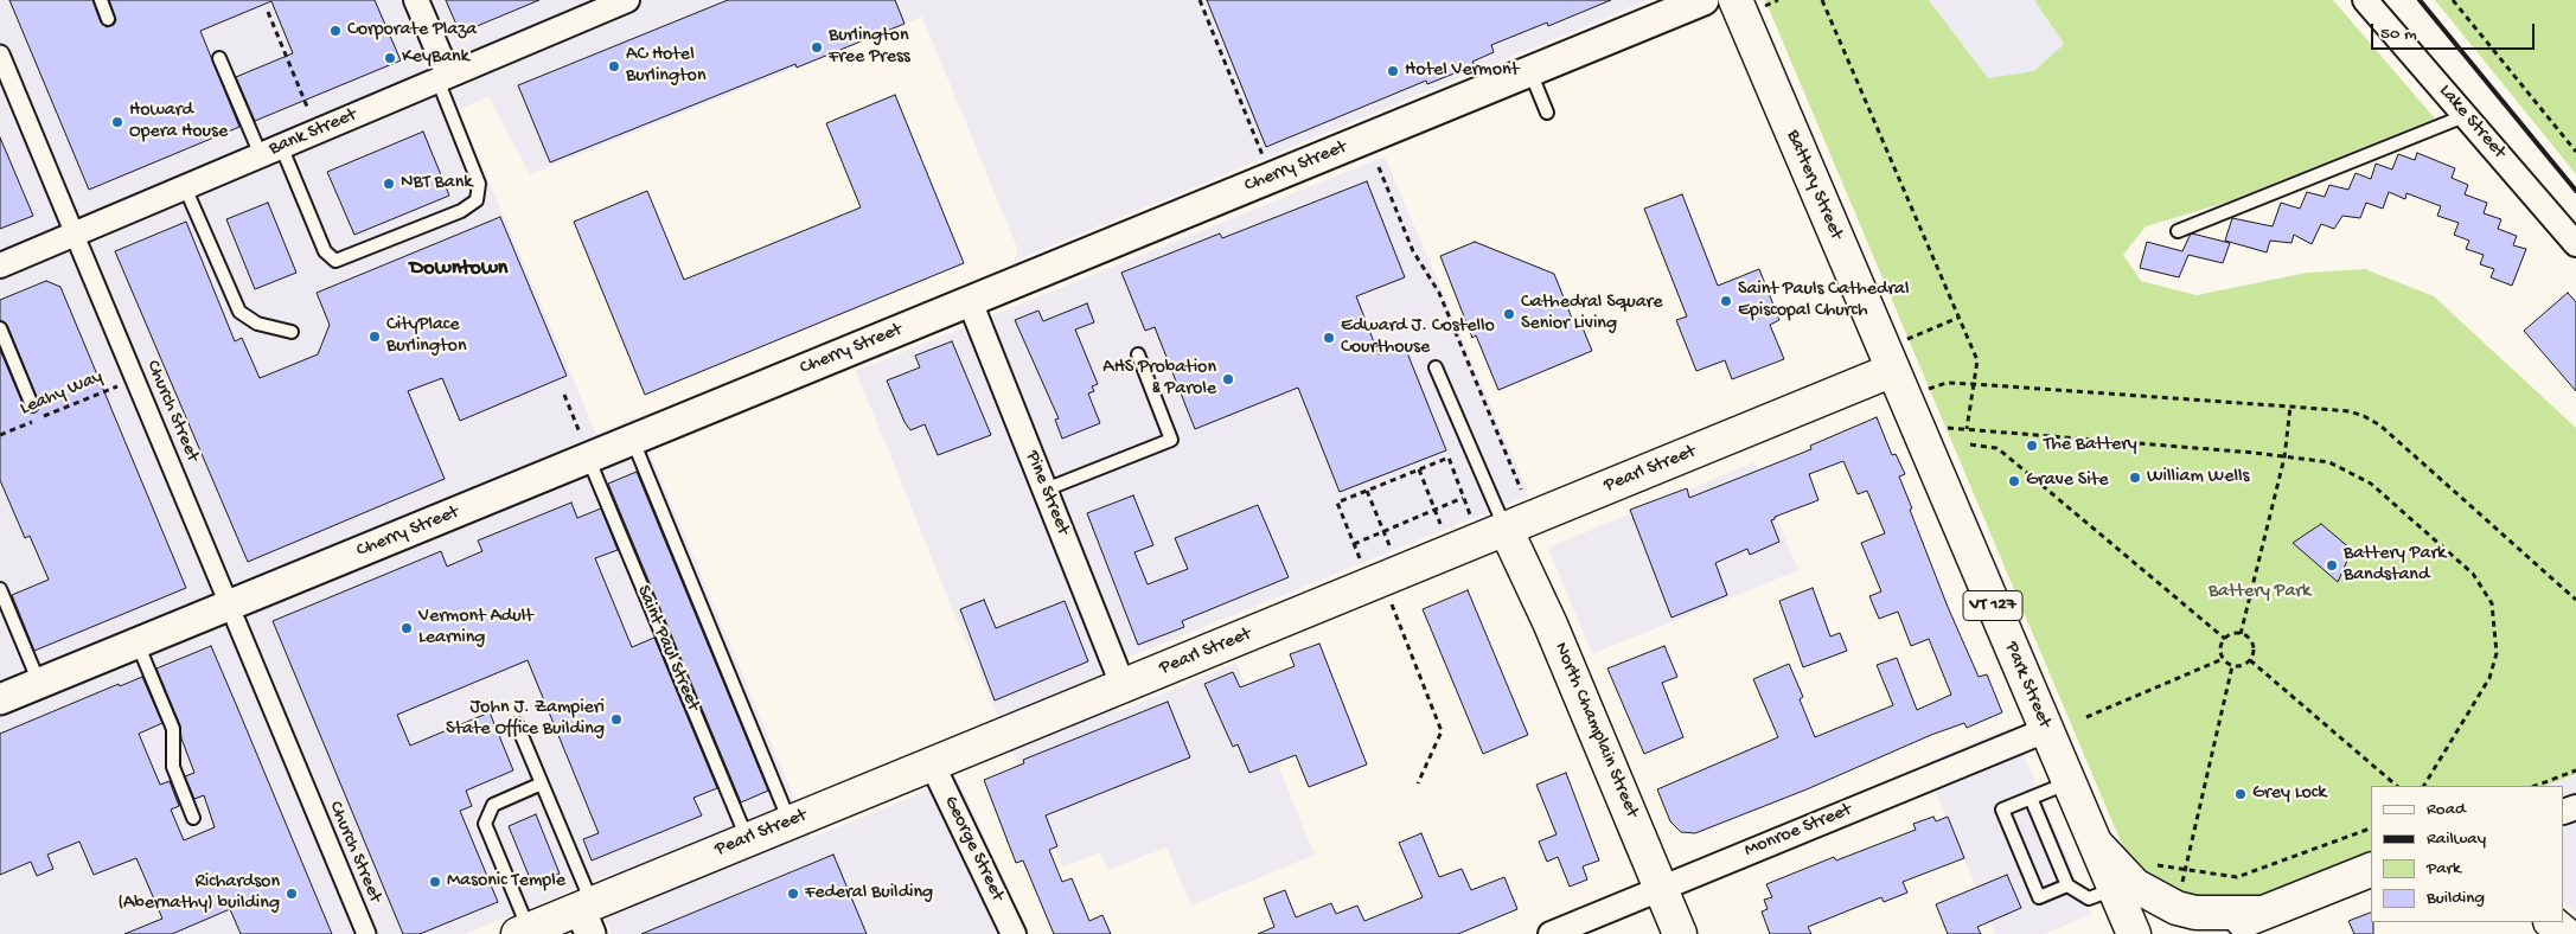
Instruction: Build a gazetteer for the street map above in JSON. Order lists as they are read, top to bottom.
{
  "streets": {
    "main road": [
      "Battery Street",
      "Pearl Street",
      "VT 127",
      "Park Street",
      "North Champlain Street"
    ],
    "street": [
      "Lake Street",
      "Bank Street",
      "Cherry Street",
      "Church Street",
      "Pine Street",
      "Monroe Street",
      "George Street"
    ],
    "lane": ["Saint Paul Street"],
    "path": ["Leahy Way"]
  },
  "crossings": [
    ["Cherry Street", "Pine Street"],
    ["Cherry Street", "Saint Paul Street"],
    ["Battery Street", "Pearl Street"],
    ["Battery Street", "Park Street"],
    ["Leahy Way", "Church Street"],
    ["Pearl Street", "Pine Street"],
    ["Pearl Street", "Saint Paul Street"],
    ["Pearl Street", "Park Street"],
    ["Pearl Street", "North Champlain Street"],
    ["Pearl Street", "George Street"],
    ["Park Street", "Monroe Street"],
    ["North Champlain Street", "Monroe Street"]
  ],
  "districts": ["Downtown"],
  "parks": ["Battery Park"],
  "places": [
    "Corporate Plaza",
    "Burlington Free Press",
    "KeyBank",
    "AC Hotel Burlington",
    "Hotel Vermont",
    "Howard Opera House",
    "NBT Bank",
    "Saint Pauls Cathedral Episcopal Church",
    "Cathedral Square Senior Living",
    "CityPlace Burlington",
    "Edward J. Costello Courthouse",
    "AHS Probation & Parole",
    "The Battery",
    "William Wells",
    "Grave Site",
    "Battery Park Bandstand",
    "Vermont Adult Learning",
    "John J. Zampieri State Office Building",
    "Grey Lock",
    "Masonic Temple",
    "Richardson (Abernathy) building",
    "Federal Building"
  ],
  "legend": [
    "Road",
    "Railway",
    "Park",
    "Building"
  ],
  "scale_bar": "50 m"
}
